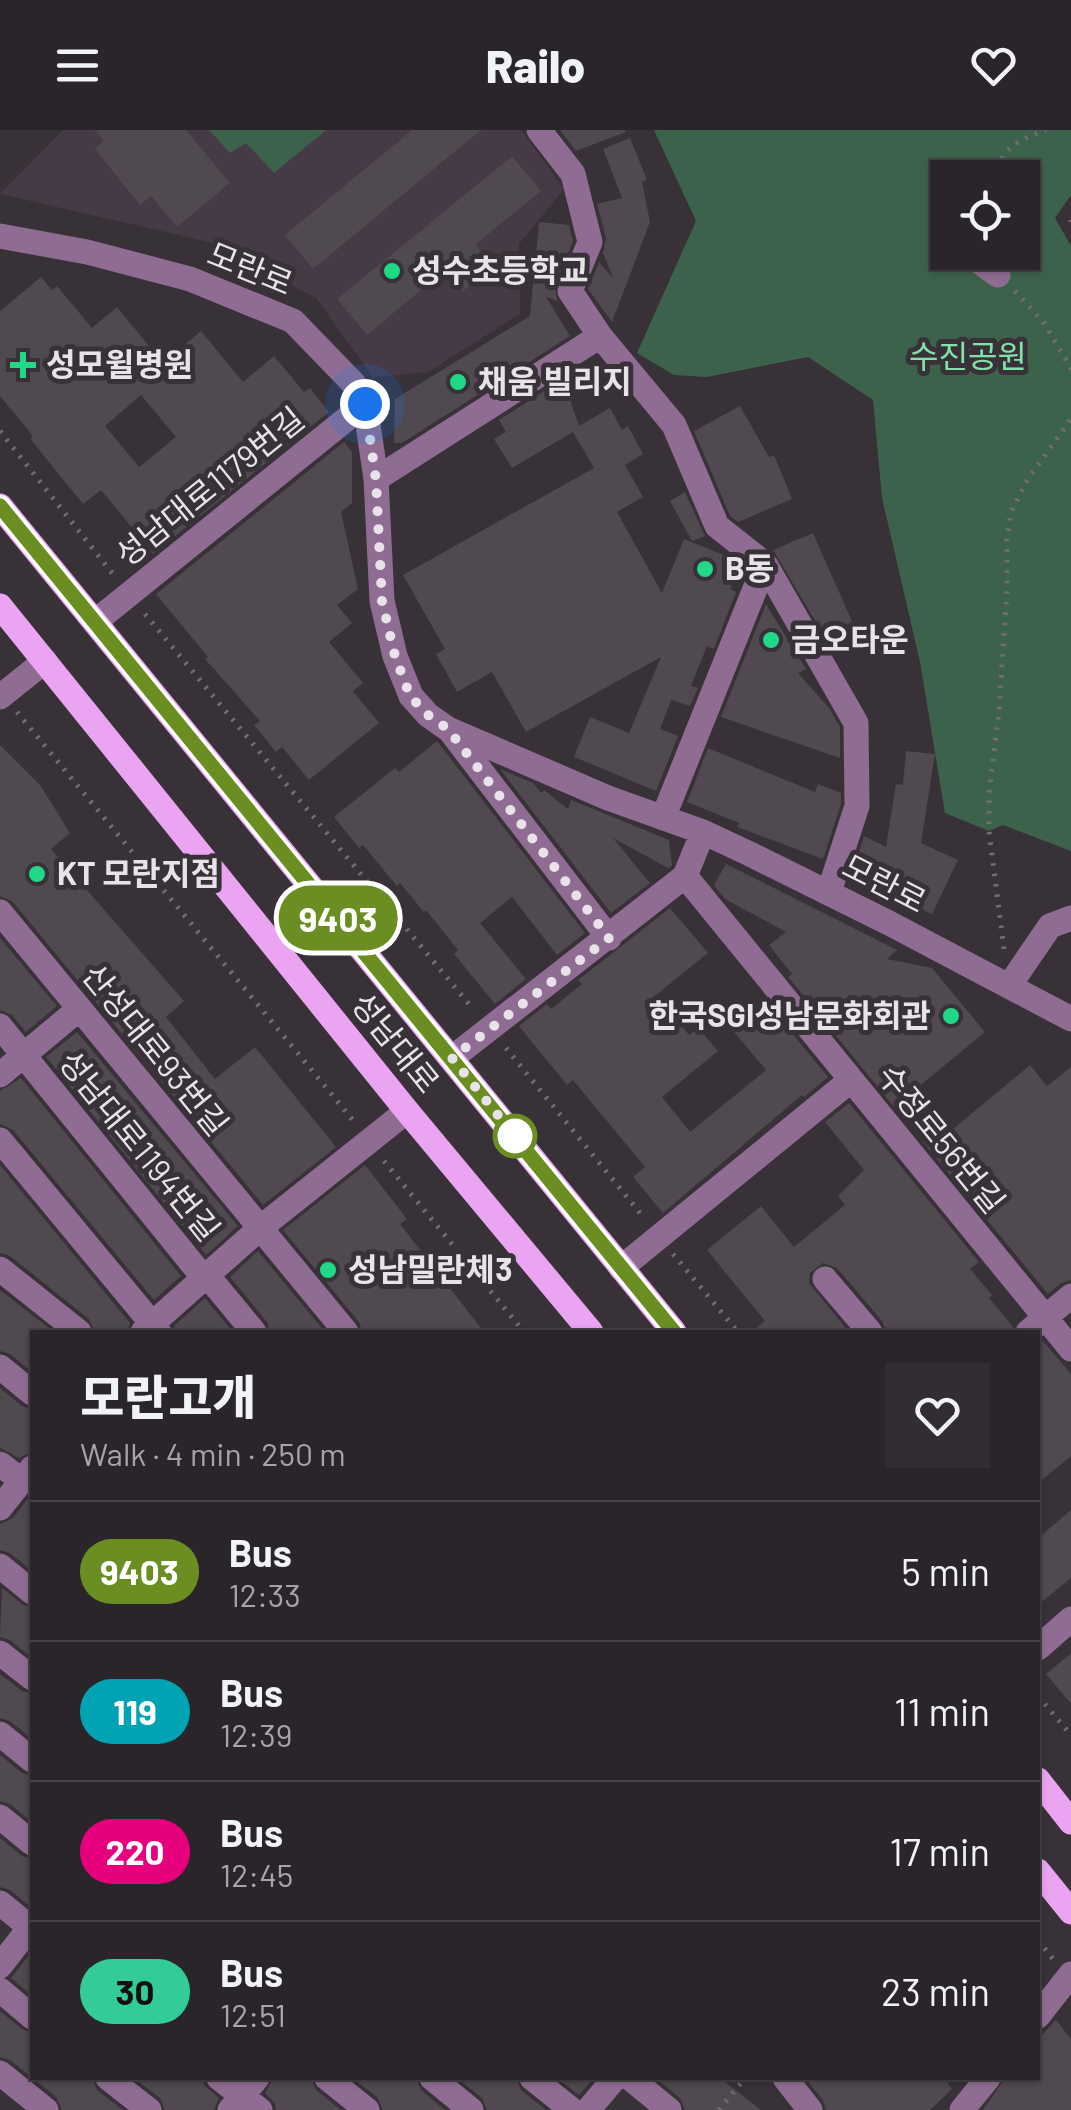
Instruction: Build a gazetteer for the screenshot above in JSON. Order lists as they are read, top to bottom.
{
  "streets": {
    "main road": ["성남대로"],
    "street": [
      "모란로",
      "성남대로1179번길",
      "산성대로93번길",
      "수정로56번길",
      "성남대로1194번길"
    ]
  },
  "crossings": [
    ["모란로", "성남대로1179번길"],
    ["모란로", "성남대로"],
    ["성남대로1179번길", "성남대로"],
    ["성남대로", "수정로56번길"],
    ["성남대로", "성남대로1194번길"],
    ["산성대로93번길", "성남대로1194번길"]
  ],
  "parks": ["수진공원"],
  "places": {
    "other": [
      "성수초등학교",
      "채움 빌리지",
      "B동",
      "금오타운",
      "KT 모란지점",
      "한국SGI성남문화회관",
      "성남밀란체3"
    ],
    "health": ["성모윌병원"]
  },
  "lines": ["bus line 9403"],
  "page": {
    "header": "Railo",
    "on_map": "9403",
    "heading": ["모란고개", "Walk · 4 min · 250 m"],
    "list": [
      {
        "mark": "9403",
        "name": "Bus",
        "note": "12:33",
        "value": "5 min"
      },
      {
        "mark": "119",
        "name": "Bus",
        "note": "12:39",
        "value": "11 min"
      },
      {
        "mark": "220",
        "name": "Bus",
        "note": "12:45",
        "value": "17 min"
      },
      {
        "mark": "30",
        "name": "Bus",
        "note": "12:51",
        "value": "23 min"
      }
    ]
  }
}
